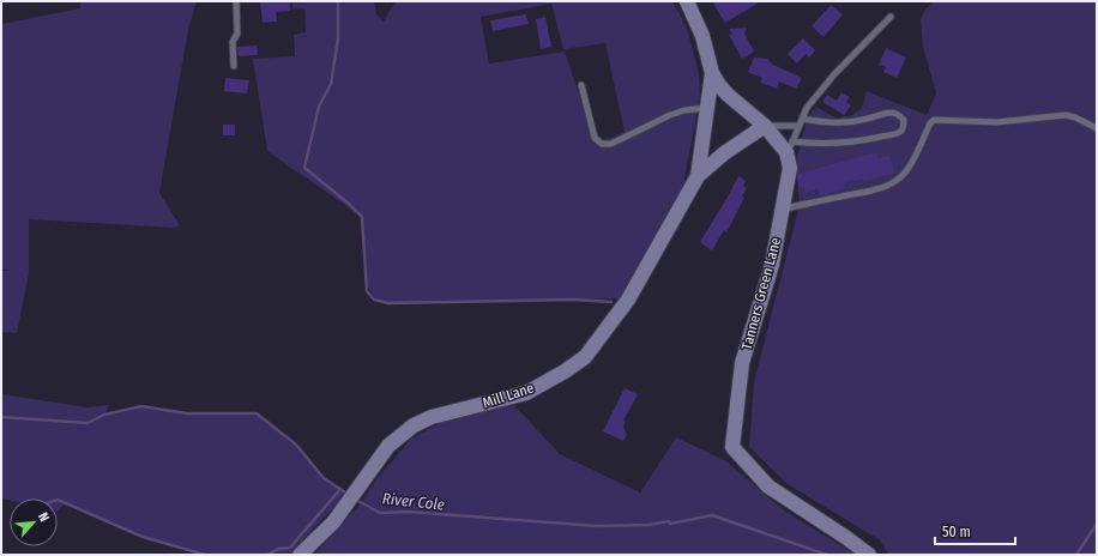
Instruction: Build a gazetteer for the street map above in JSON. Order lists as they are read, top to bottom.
{
  "streets": {
    "street": ["Tanners Green Lane", "Mill Lane"]
  },
  "water": ["River Cole"],
  "scale_bar": "50 m",
  "north": "top right"
}
